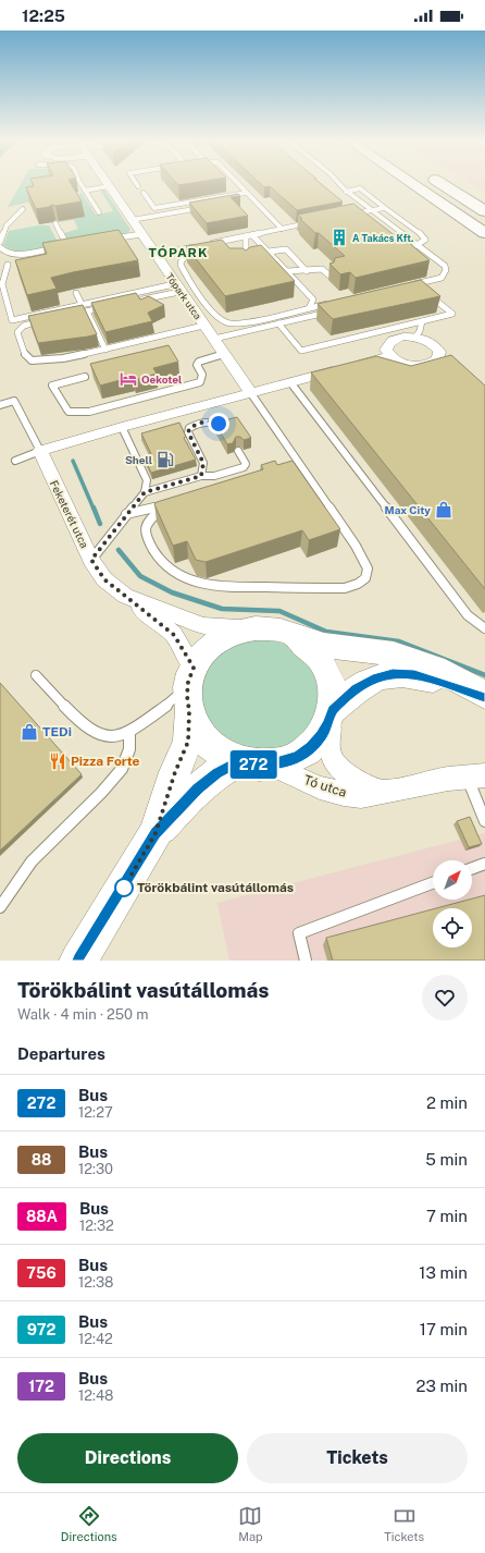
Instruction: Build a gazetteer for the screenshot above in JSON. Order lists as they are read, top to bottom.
{
  "streets": {
    "street": ["Tópark utca", "Feketerét utca", "Tó utca"]
  },
  "crossings": [
    ["Feketerét utca", "Tó utca"]
  ],
  "districts": ["TÓPARK"],
  "places": {
    "building": ["A Takács Kft."],
    "hotel": ["Oekotel"],
    "fuel station": ["Shell"],
    "shop": ["Max City", "TEDi"],
    "restaurant": ["Pizza Forte"],
    "other": ["Törökbálint vasútállomás"]
  },
  "lines": ["bus line 272"],
  "north": "top right",
  "page": {
    "status": "12:25",
    "on_map": "272",
    "heading": [
      ["Törökbálint vasútállomás", "Walk · 4 min · 250 m"],
      "Departures"
    ],
    "list": [
      {
        "mark": "272",
        "name": "Bus",
        "note": "12:27",
        "value": "2 min"
      },
      {
        "mark": "88",
        "name": "Bus",
        "note": "12:30",
        "value": "5 min"
      },
      {
        "mark": "88A",
        "name": "Bus",
        "note": "12:32",
        "value": "7 min"
      },
      {
        "mark": "756",
        "name": "Bus",
        "note": "12:38",
        "value": "13 min"
      },
      {
        "mark": "972",
        "name": "Bus",
        "note": "12:42",
        "value": "17 min"
      },
      {
        "mark": "172",
        "name": "Bus",
        "note": "12:48",
        "value": "23 min"
      }
    ],
    "buttons": ["Directions", "Tickets"],
    "tabs": ["Directions", "Map", "Tickets"]
  }
}
